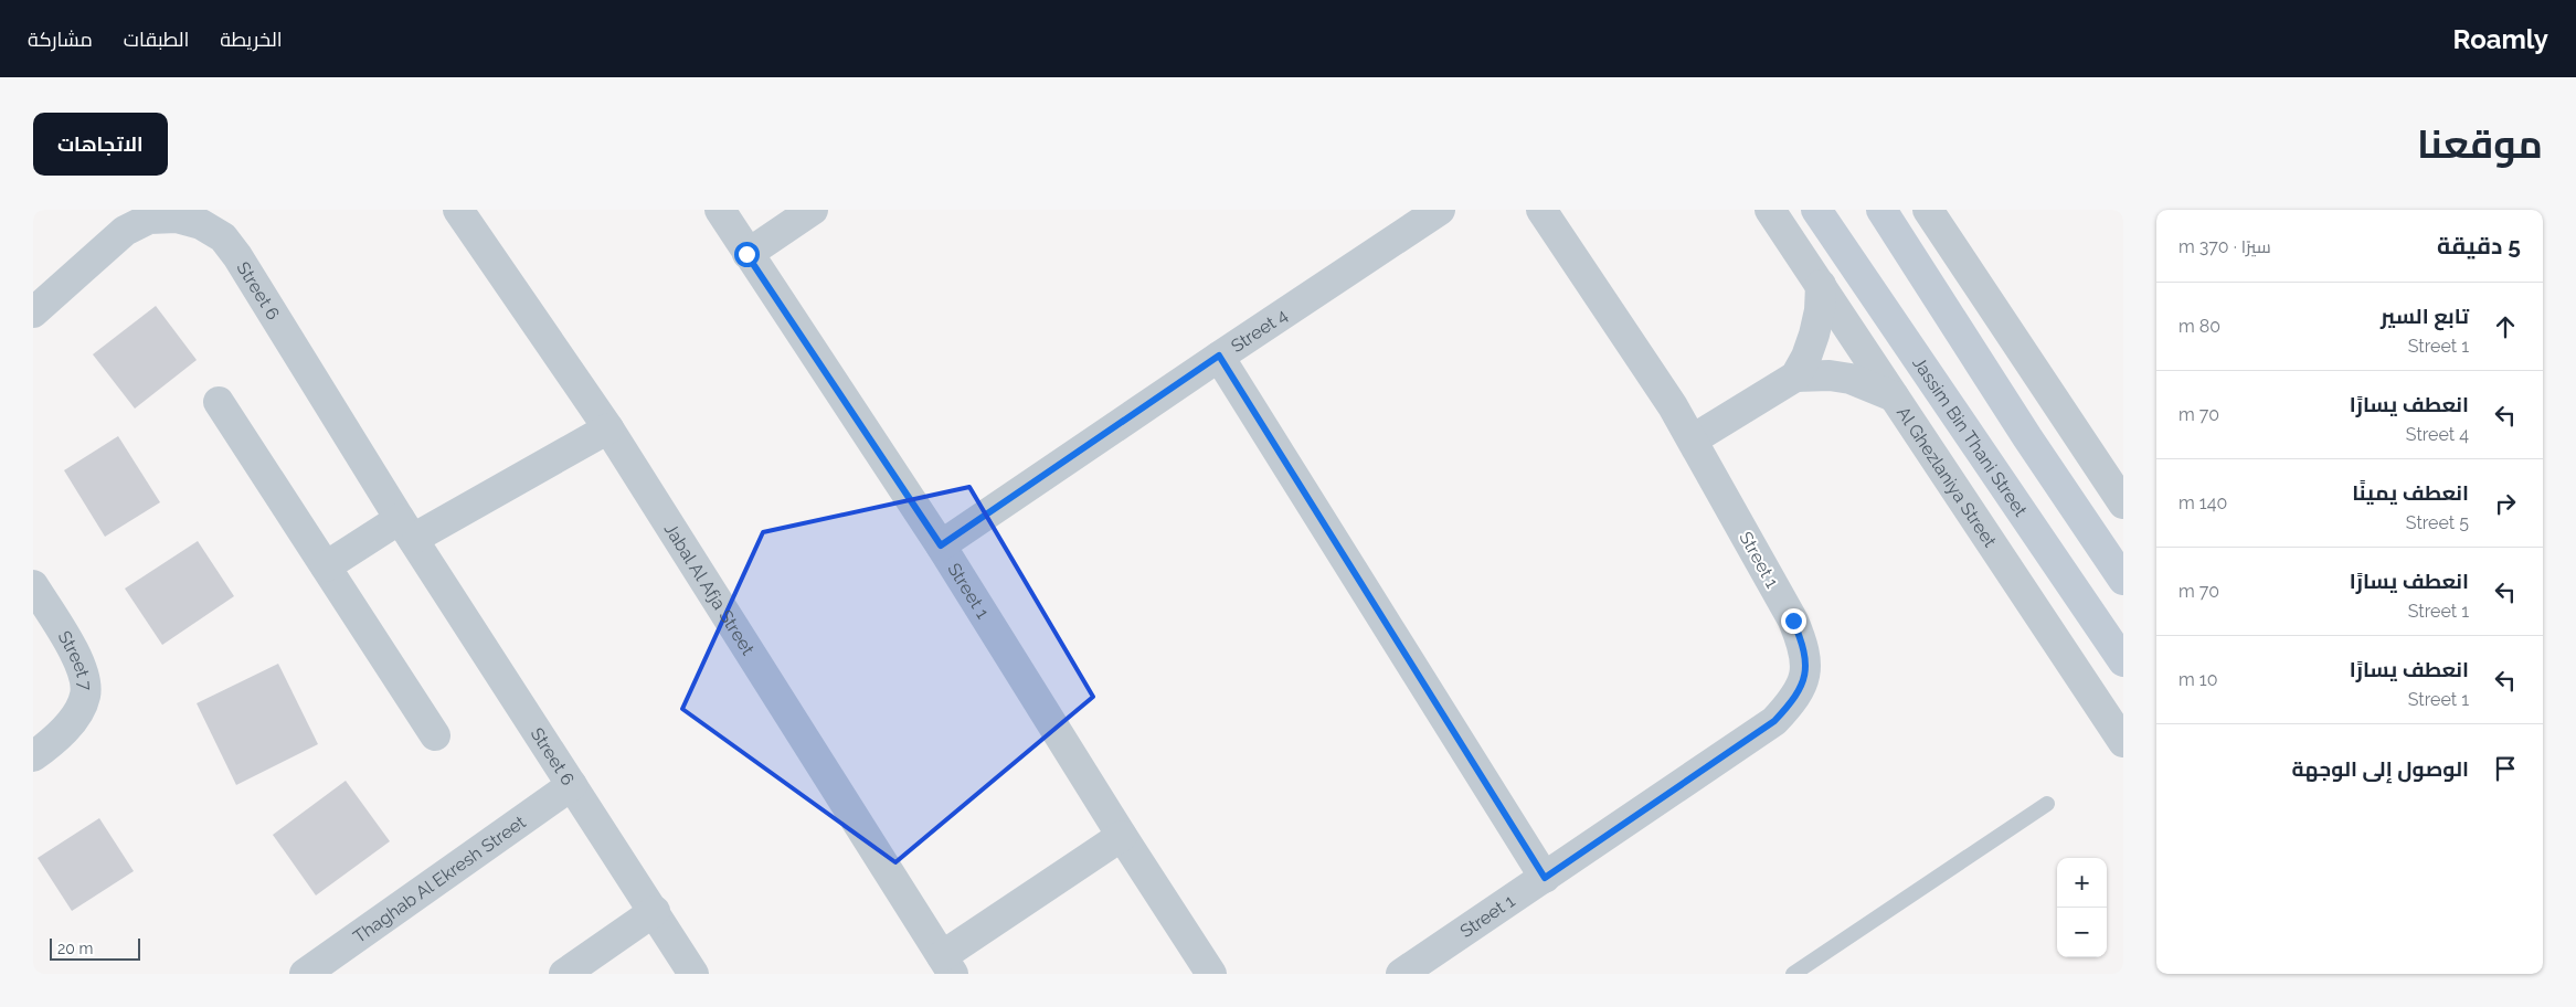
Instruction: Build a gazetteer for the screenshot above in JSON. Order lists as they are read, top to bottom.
{
  "streets": {
    "main road": ["Jassim Bin Thani Street"],
    "street": [
      "Street 6",
      "Street 4",
      "Al Ghezlaniya Street",
      "Street 1",
      "Jabal Al Afja Street",
      "Street 7",
      "Thaghab Al Ekresh Street"
    ]
  },
  "crossings": [
    ["Street 6", "Thaghab Al Ekresh Street"],
    ["Street 4", "Street 1"]
  ],
  "scale_bar": "20 m",
  "page": {
    "header": "Roamly",
    "nav": ["الخريطة", "الطبقات", "مشاركة"],
    "title": "موقعنا",
    "buttons": "الاتجاهات",
    "heading": ["5 دقيقة", "سيرًا · 370 m"],
    "list": [
      ["تابع السير", "Street 1", "80 m"],
      ["انعطف يسارًا", "Street 4", "70 m"],
      ["انعطف يمينًا", "Street 5", "140 m"],
      ["انعطف يسارًا", "Street 1", "70 m"],
      ["انعطف يسارًا", "Street 1", "10 m"],
      "الوصول إلى الوجهة"
    ],
    "map_buttons": ["+", "−"],
    "scale": "20 m"
  }
}
